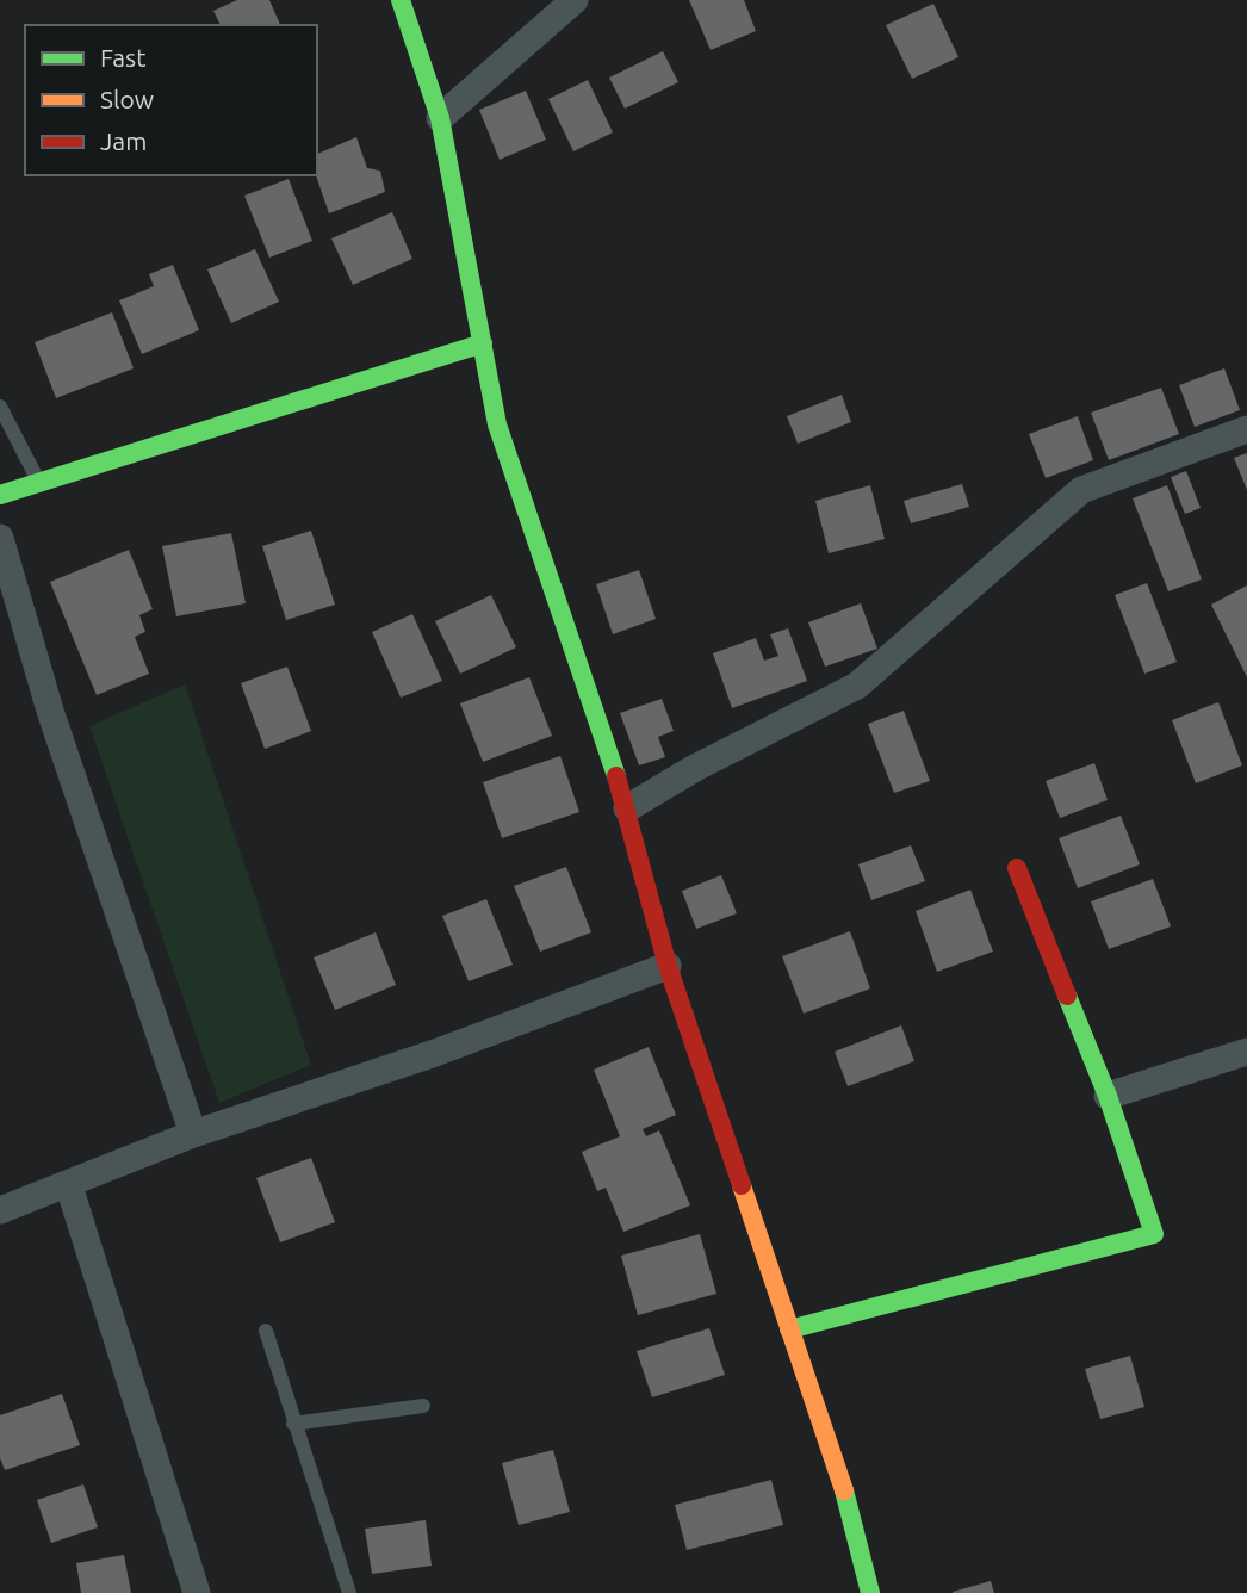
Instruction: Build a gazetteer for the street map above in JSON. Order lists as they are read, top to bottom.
{
  "legend": ["Fast", "Slow", "Jam"]
}
